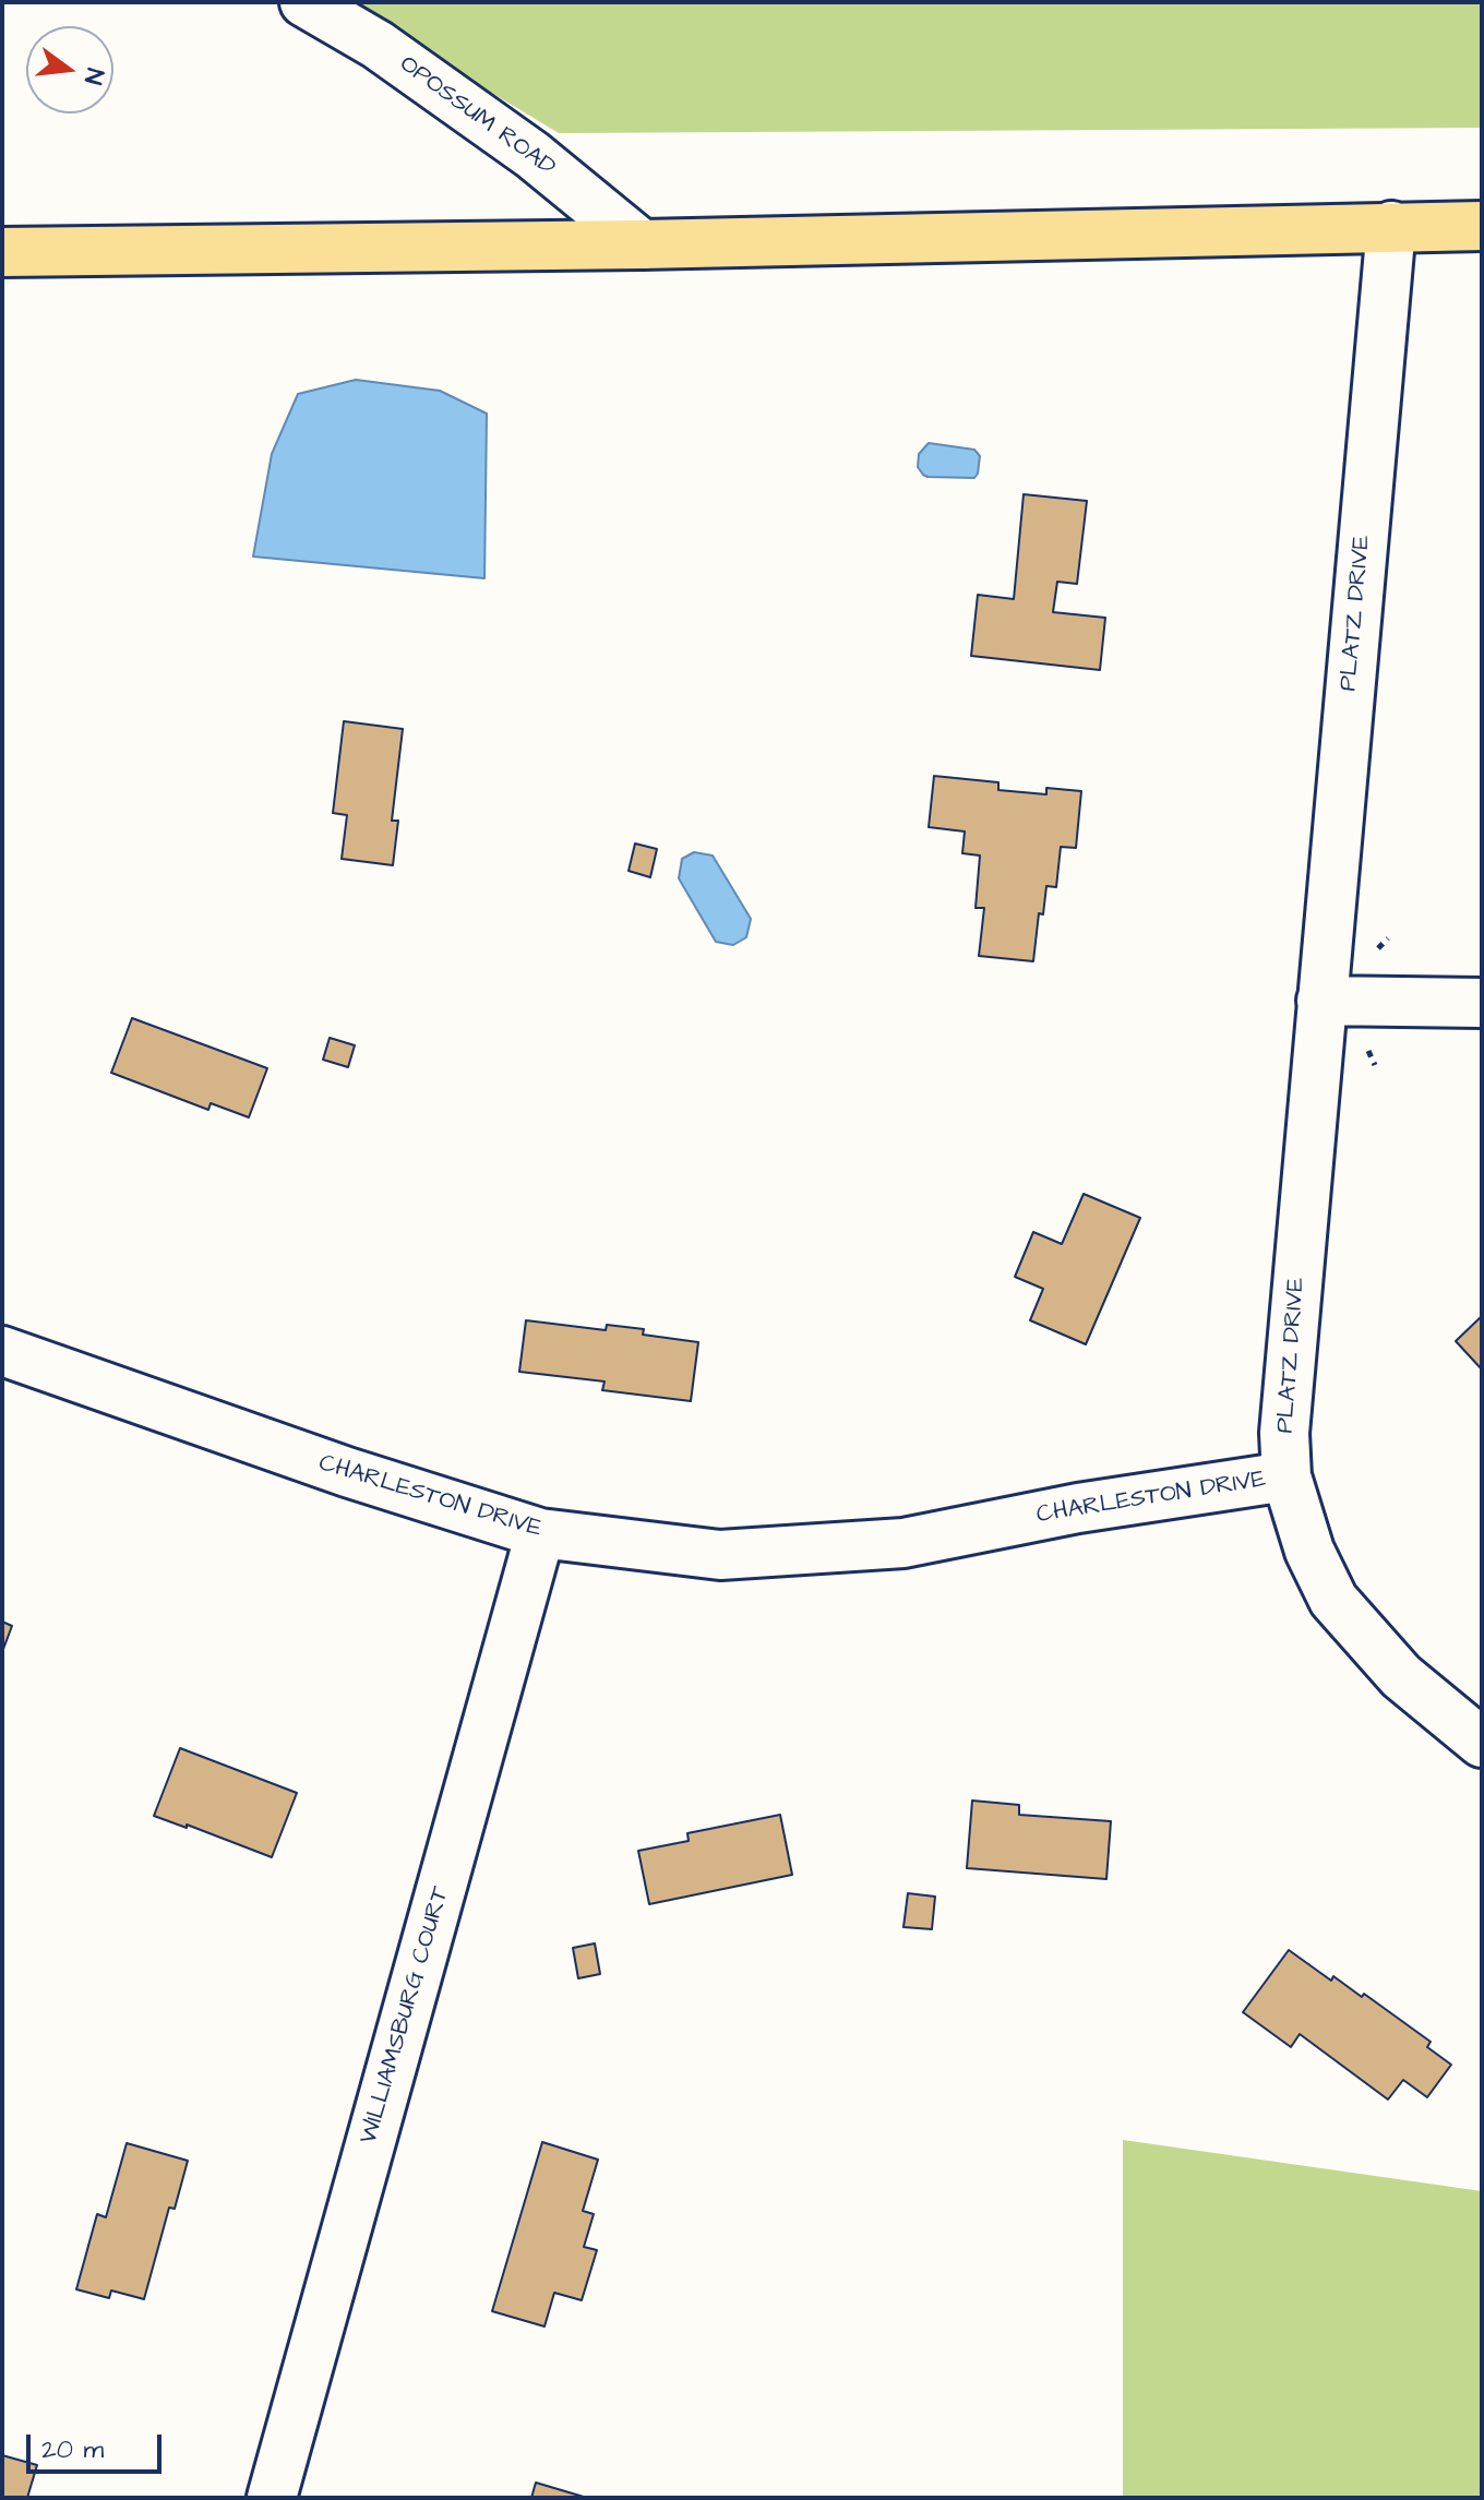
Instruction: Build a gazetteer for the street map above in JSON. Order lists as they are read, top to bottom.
{
  "streets": {
    "street": [
      "OPOSSUM ROAD",
      "PLATZ DRIVE",
      "CHARLESTON DRIVE",
      "WILLIAMSBURG COURT"
    ]
  },
  "crossings": [
    ["PLATZ DRIVE", "CHARLESTON DRIVE"],
    ["CHARLESTON DRIVE", "WILLIAMSBURG COURT"]
  ],
  "scale_bar": "20 m",
  "north": "right"
}
